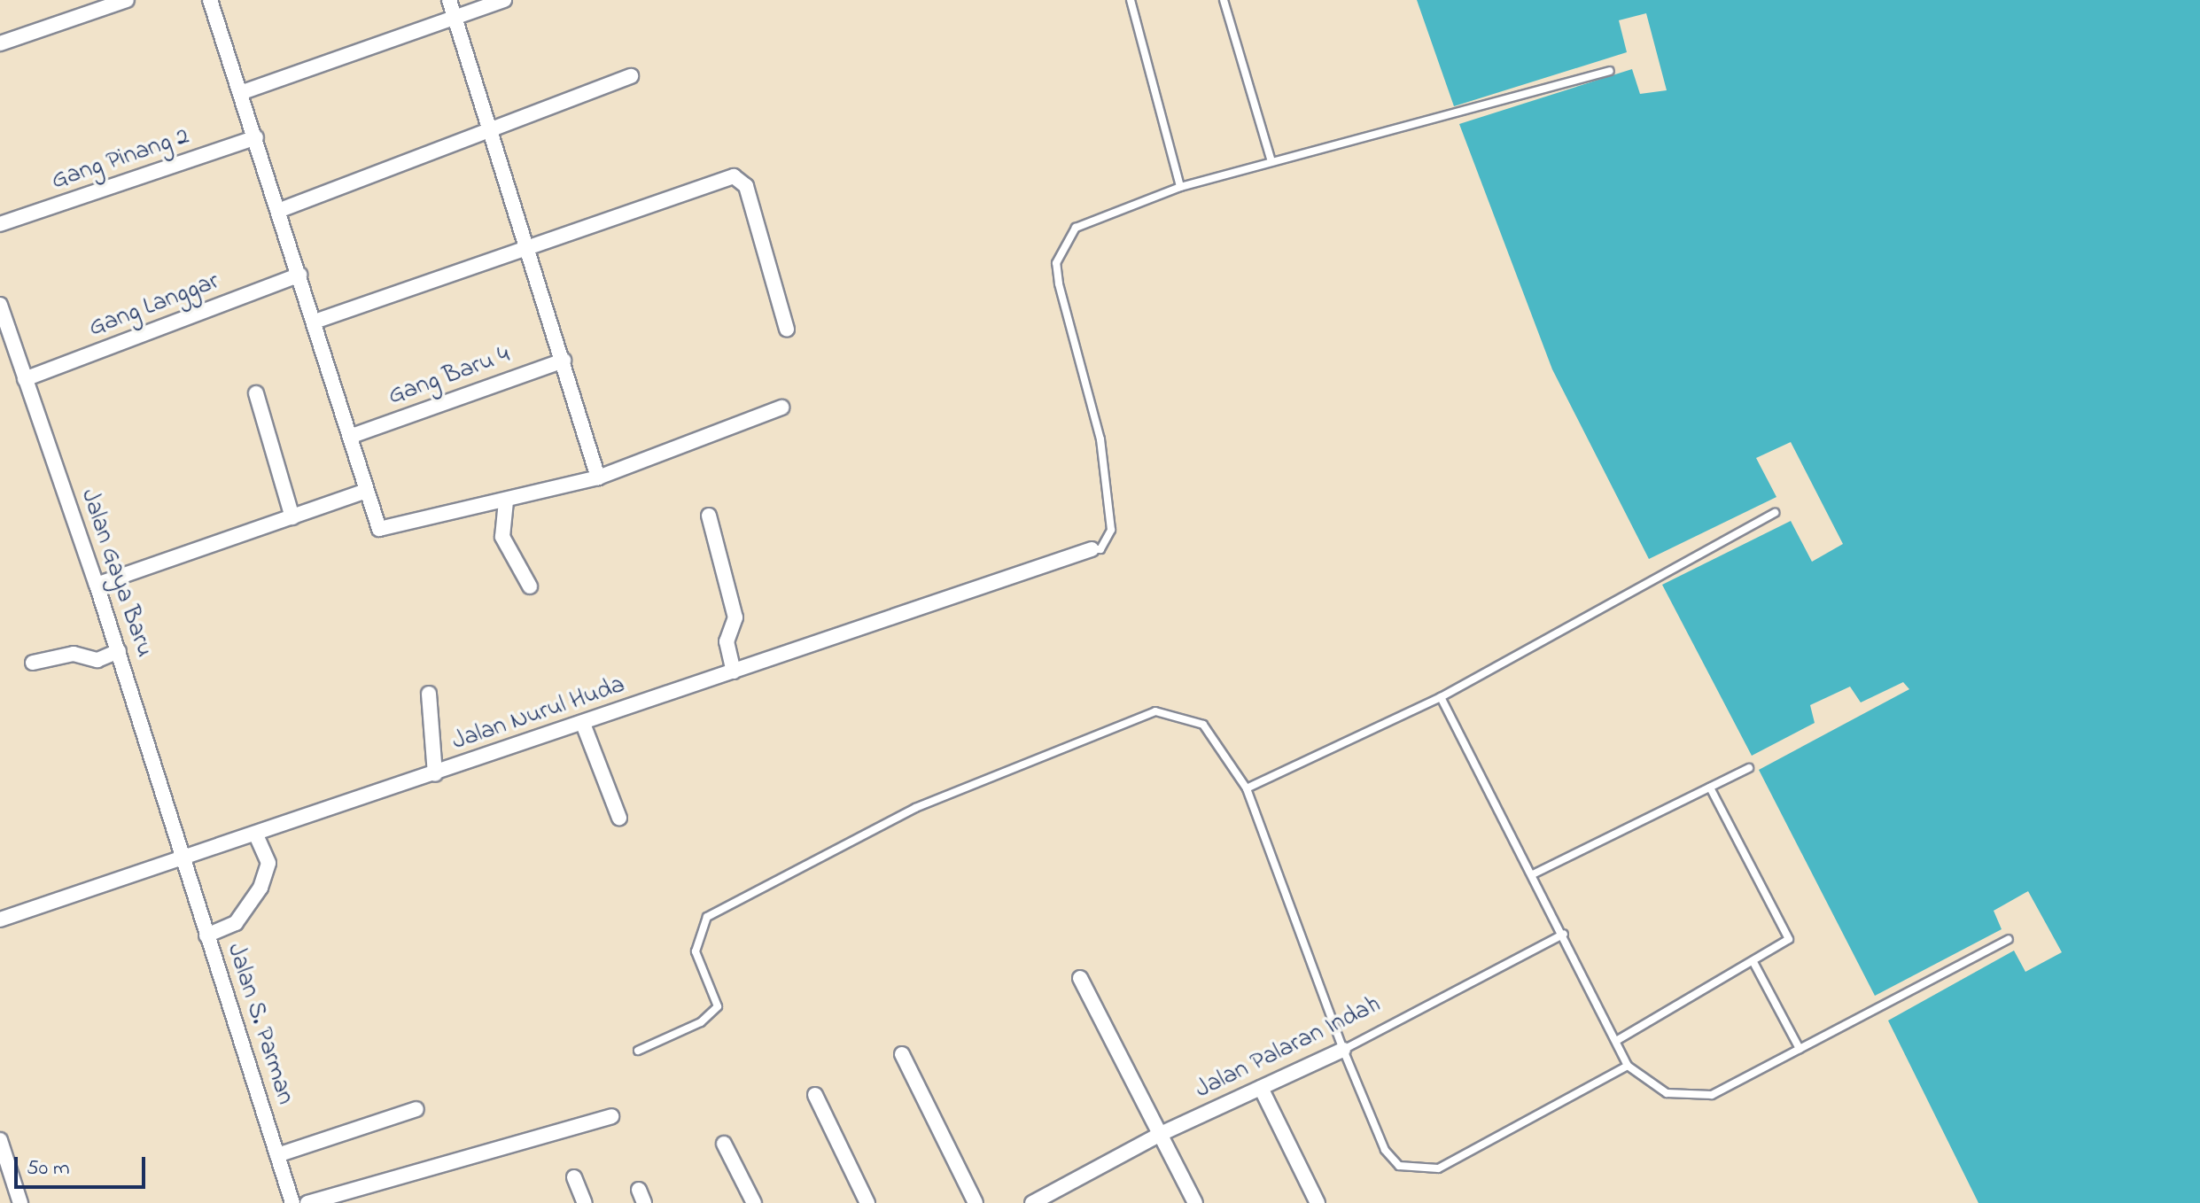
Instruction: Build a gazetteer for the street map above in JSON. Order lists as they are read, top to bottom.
{
  "streets": {
    "street": [
      "Gang Pinang 2",
      "Gang Langgar",
      "Gang Baru 4",
      "Jalan Gaya Baru",
      "Jalan Nurul Huda",
      "Jalan S. Parman",
      "Jalan Palaran Indah"
    ]
  },
  "crossings": [
    ["Gang Langgar", "Jalan Gaya Baru"],
    ["Jalan Gaya Baru", "Jalan Nurul Huda"],
    ["Jalan Gaya Baru", "Jalan S. Parman"],
    ["Jalan Nurul Huda", "Jalan S. Parman"]
  ],
  "scale_bar": "50 m"
}
